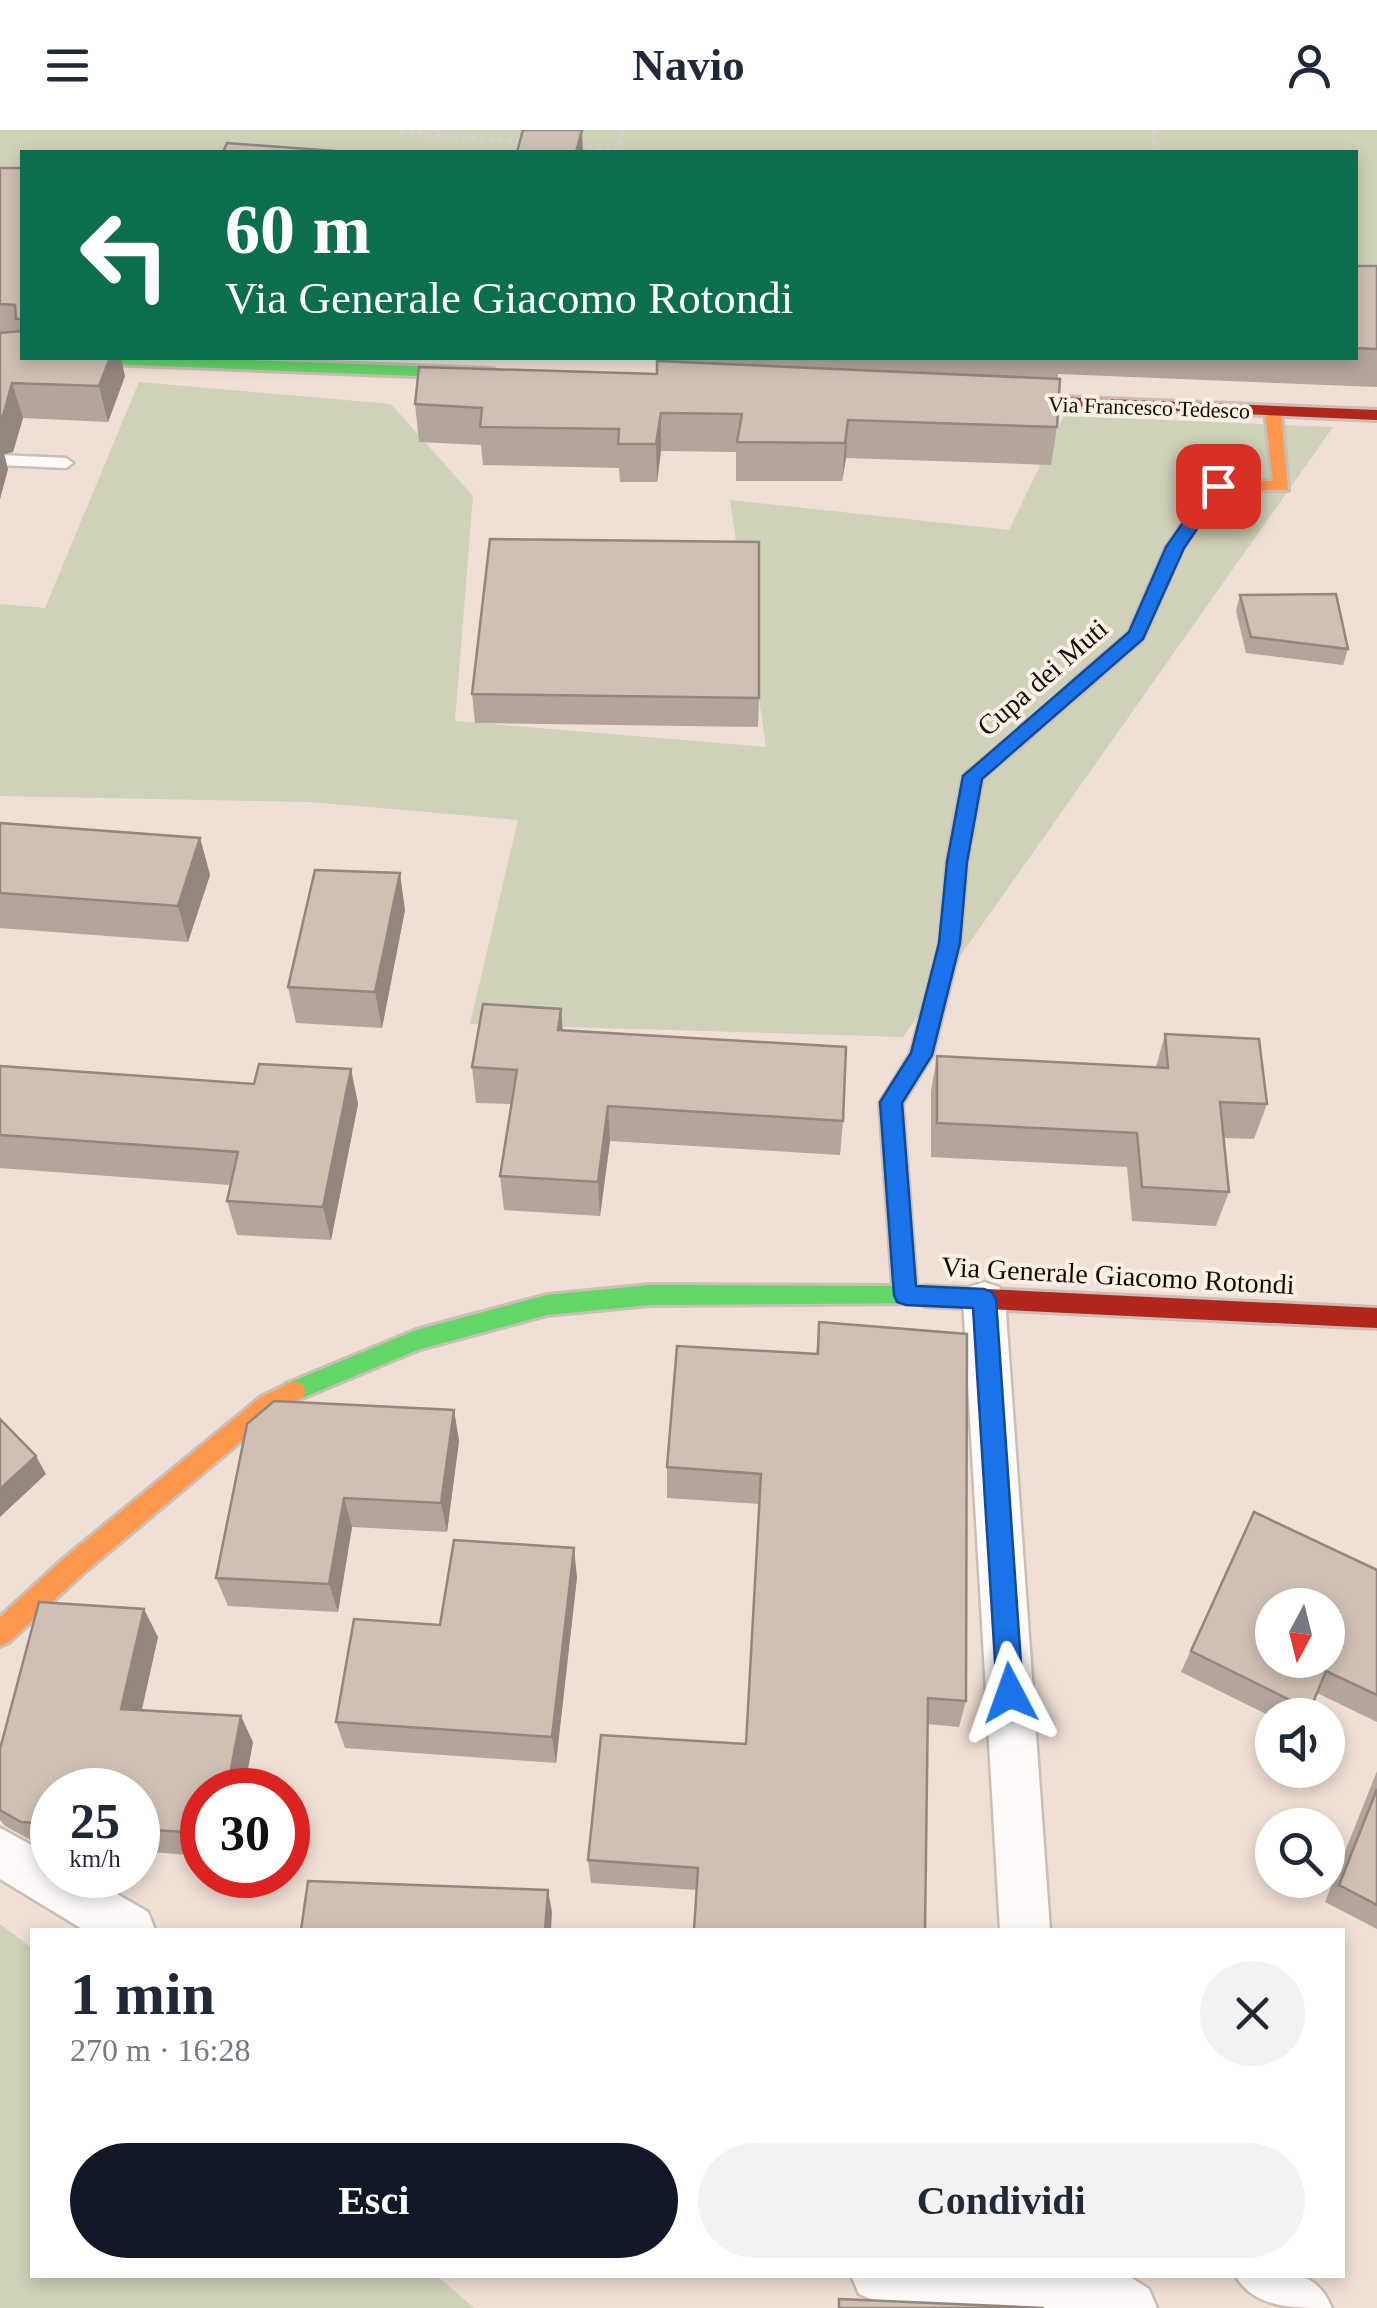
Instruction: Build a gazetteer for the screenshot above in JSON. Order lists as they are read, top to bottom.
{
  "streets": {
    "street": ["Via Francesco Tedesco", "Cupa dei Muti", "Via Generale Giacomo Rotondi"]
  },
  "crossings": [
    ["Via Francesco Tedesco", "Cupa dei Muti"],
    ["Cupa dei Muti", "Via Generale Giacomo Rotondi"]
  ],
  "north": "bottom",
  "page": {
    "header": "Navio",
    "turn": ["60 m", "Via Generale Giacomo Rotondi"],
    "speed": "25 km/h",
    "limit": "30",
    "heading": ["1 min", "270 m · 16:28"],
    "buttons": ["Esci", "Condividi"]
  }
}
